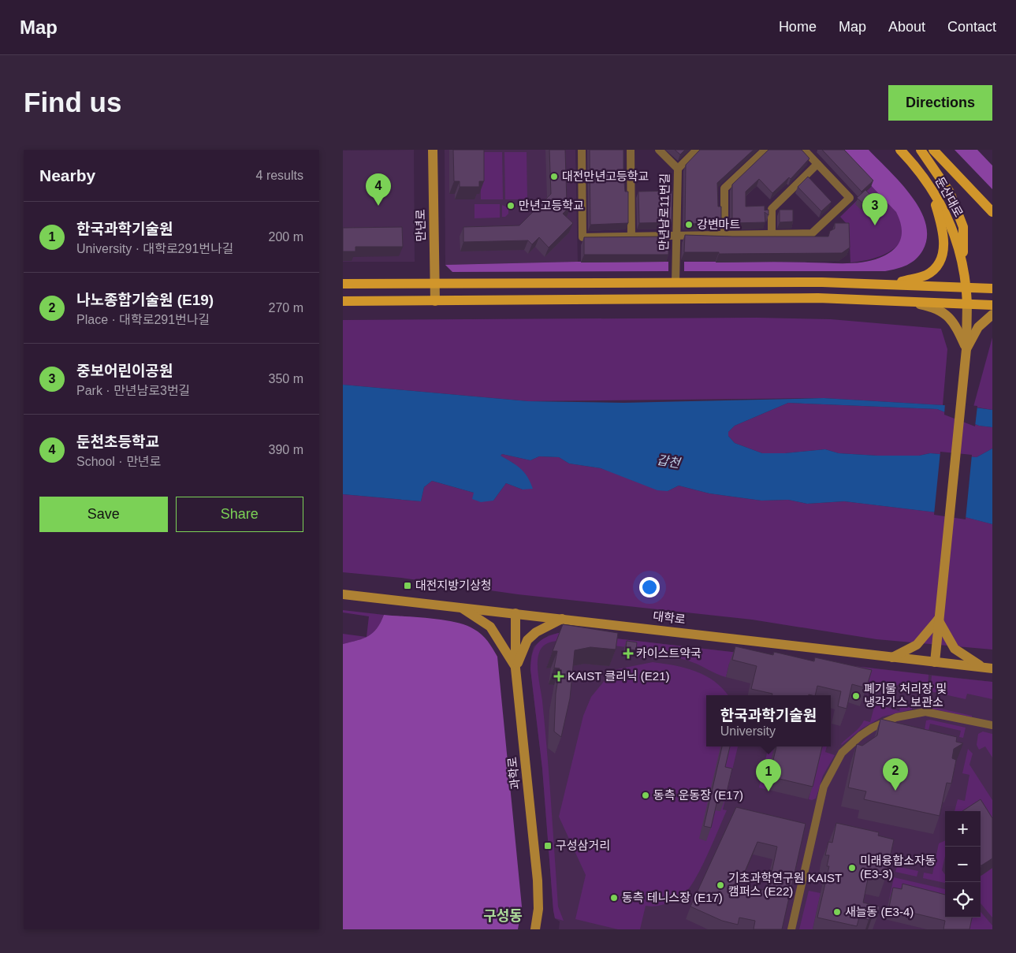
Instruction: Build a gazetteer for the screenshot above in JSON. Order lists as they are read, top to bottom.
{
  "streets": {
    "main road": [
      "둔산대로",
      "만년로",
      "대학로",
      "과학로"
    ],
    "street": ["만년남로11번길"]
  },
  "crossings": [
    ["대학로", "과학로"]
  ],
  "districts": ["구성동"],
  "water": ["갑천"],
  "places": {
    "other": [
      "대전만년고등학교",
      "만년고등학교",
      "강변마트",
      "폐기물 처리장 및 냉각가스 보관소",
      "동측 운동장 (E17)",
      "미래융합소자동 (E3-3)",
      "기초과학연구원 KAIST 캠퍼스 (E22)",
      "동측 테니스장 (E17)",
      "새늘동 (E3-4)"
    ],
    "transit": ["대전지방기상청", "구성삼거리"],
    "health": ["카이스트약국", "KAIST 클리닉 (E21)"]
  },
  "page": {
    "header": "Map",
    "nav": [
      "Home",
      "Map",
      "About",
      "Contact"
    ],
    "buttons": [
      "Directions",
      ["Save", "Share"]
    ],
    "title": "Find us",
    "heading": ["Nearby", "4 results"],
    "pins": [
      "4",
      "3",
      "2",
      "1"
    ],
    "list": [
      {
        "mark": "1",
        "name": "한국과학기술원",
        "note": "University · 대학로291번나길",
        "value": "200 m"
      },
      {
        "mark": "2",
        "name": "나노종합기술원 (E19)",
        "note": "Place · 대학로291번나길",
        "value": "270 m"
      },
      {
        "mark": "3",
        "name": "중보어린이공원",
        "note": "Park · 만년남로3번길",
        "value": "350 m"
      },
      {
        "mark": "4",
        "name": "둔천초등학교",
        "note": "School · 만년로",
        "value": "390 m"
      }
    ],
    "popup": ["한국과학기술원", "University"],
    "map_buttons": ["+", "−"]
  }
}
